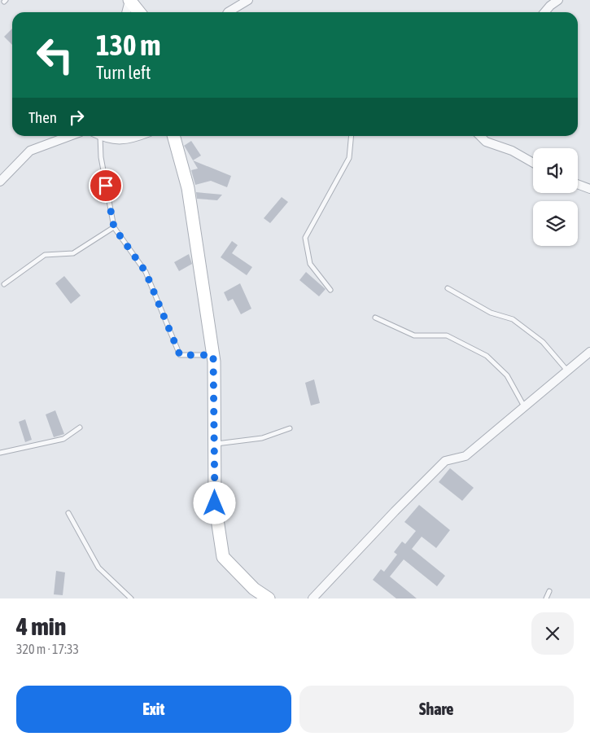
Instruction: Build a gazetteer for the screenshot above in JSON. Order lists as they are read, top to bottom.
{
  "page": {
    "turn": ["130 m", "Turn left"],
    "then": "Then",
    "heading": ["4 min", "320 m · 17:33"],
    "buttons": ["Exit", "Share"]
  }
}
